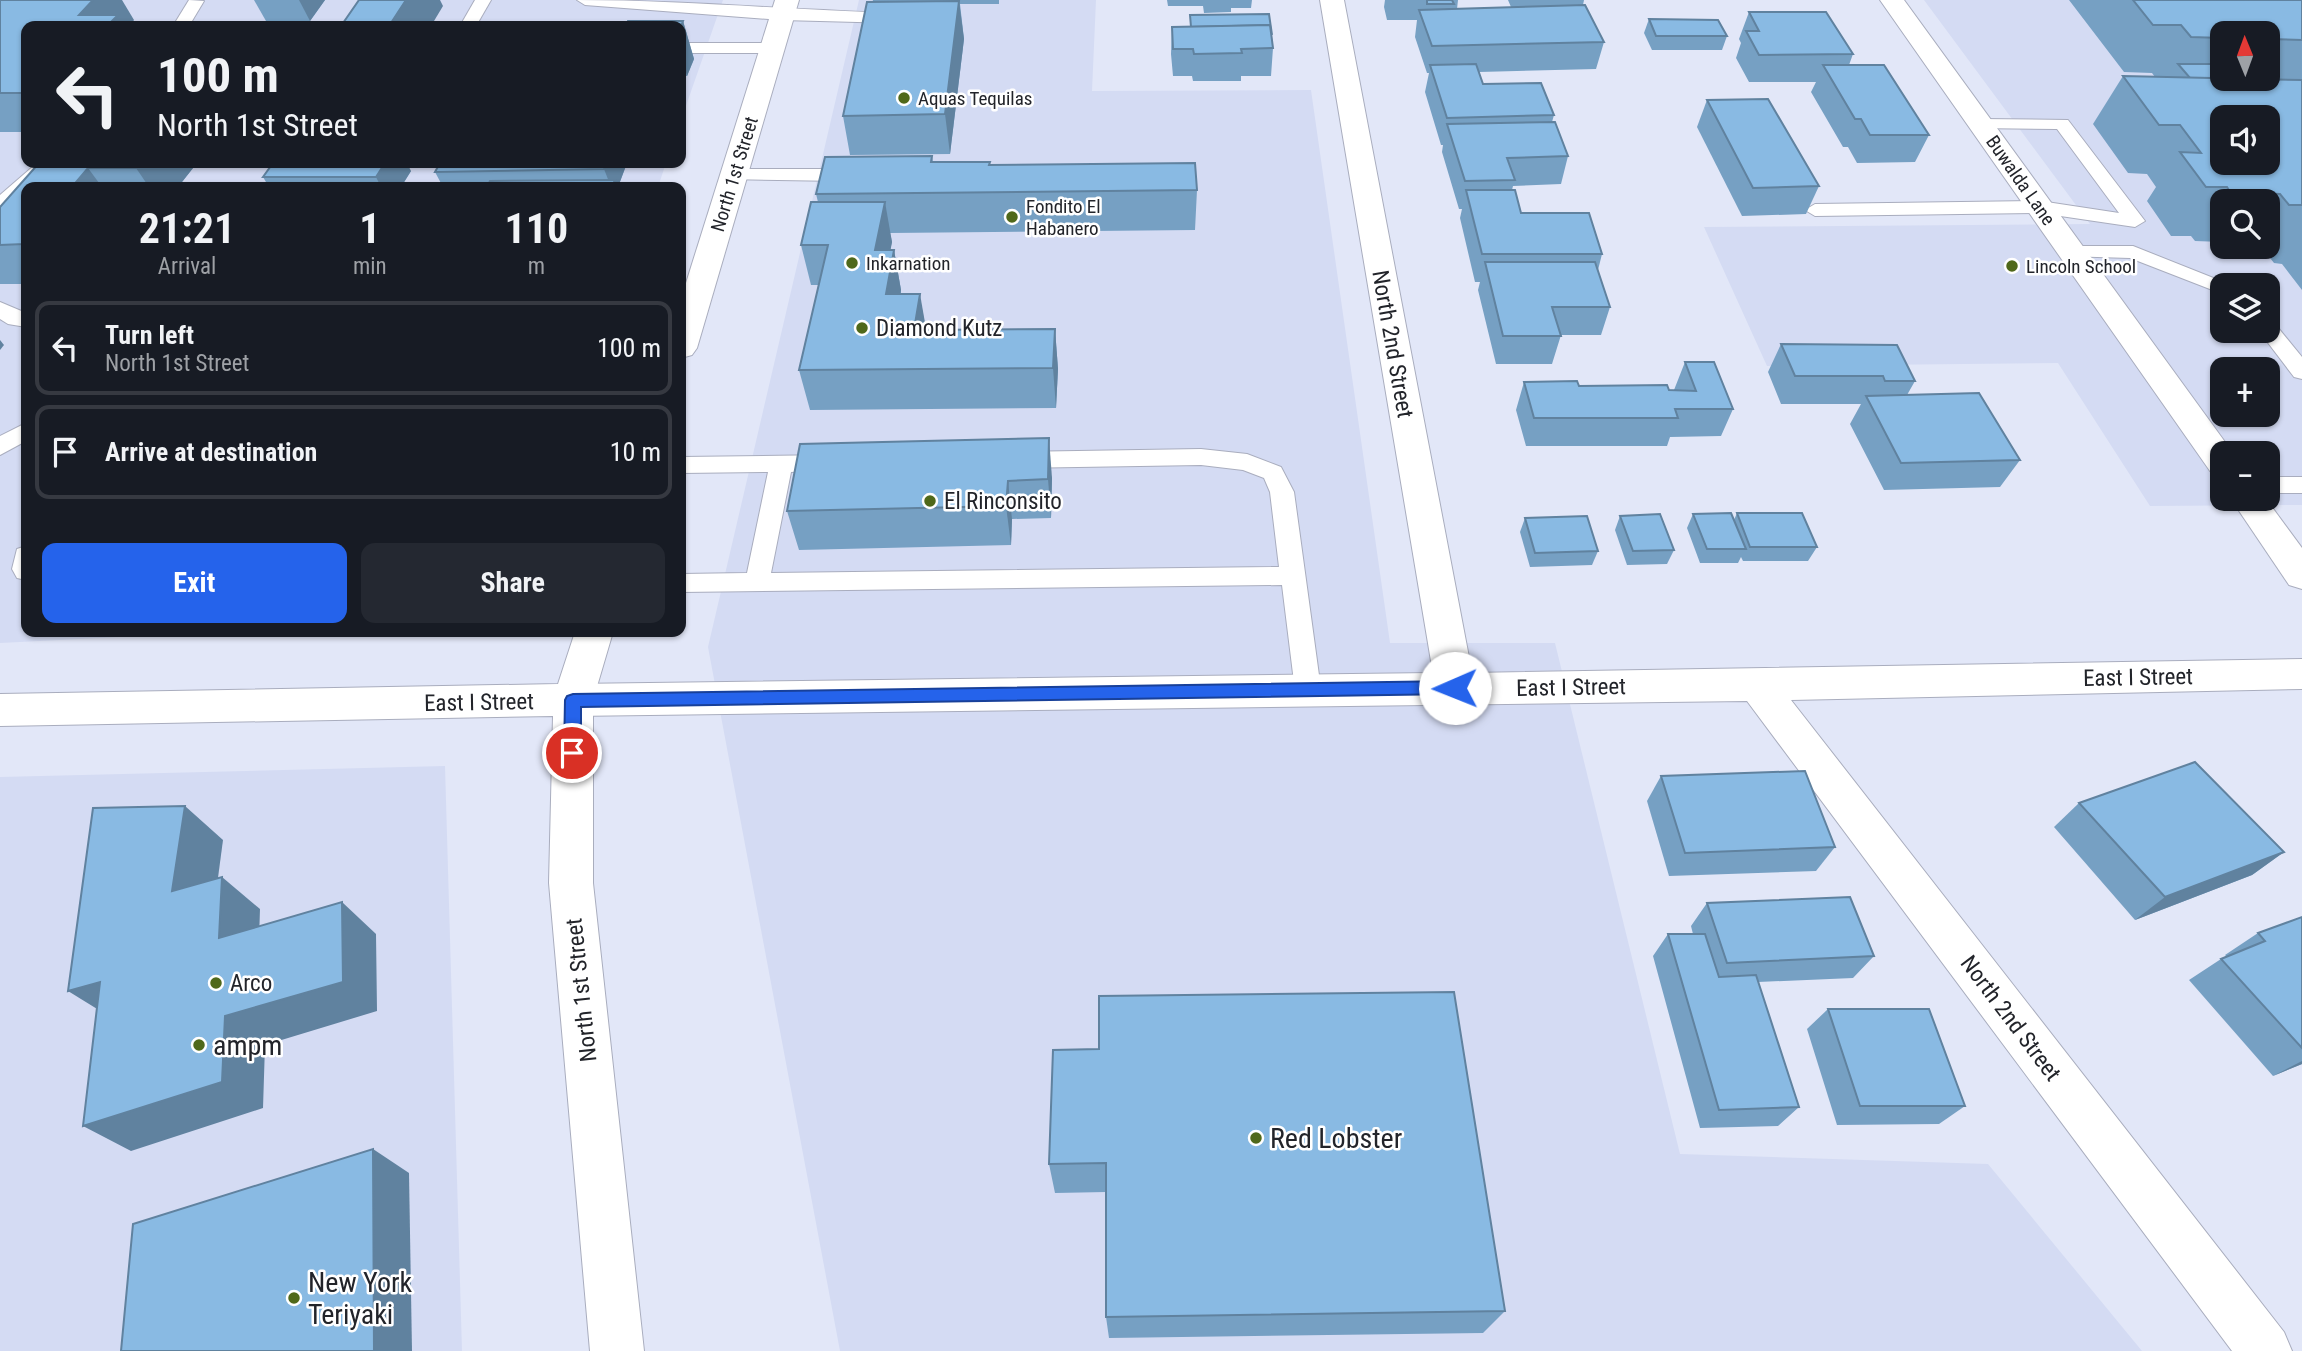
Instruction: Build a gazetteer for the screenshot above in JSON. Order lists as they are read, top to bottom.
{
  "streets": {
    "street": [
      "North 1st Street",
      "Buwalda Lane",
      "North 2nd Street",
      "East I Street"
    ]
  },
  "crossings": [
    ["North 1st Street", "East I Street"],
    ["North 2nd Street", "East I Street"]
  ],
  "places": [
    "Aquas Tequilas",
    "Fondito El Habanero",
    "Inkarnation",
    "Lincoln School",
    "Diamond Kutz",
    "El Rinconsito",
    "Arco",
    "ampm",
    "Red Lobster",
    "New York Teriyaki"
  ],
  "north": "top",
  "page": {
    "map_buttons": ["+", "−"],
    "turn": ["100 m", "North 1st Street"],
    "eta": [
      "21:21",
      "Arrival",
      "1",
      "min",
      "110",
      "m"
    ],
    "list": [
      {
        "name": "Turn left",
        "note": "North 1st Street",
        "value": "100 m"
      },
      {
        "name": "Arrive at destination",
        "value": "10 m"
      }
    ],
    "buttons": ["Exit", "Share"]
  }
}
